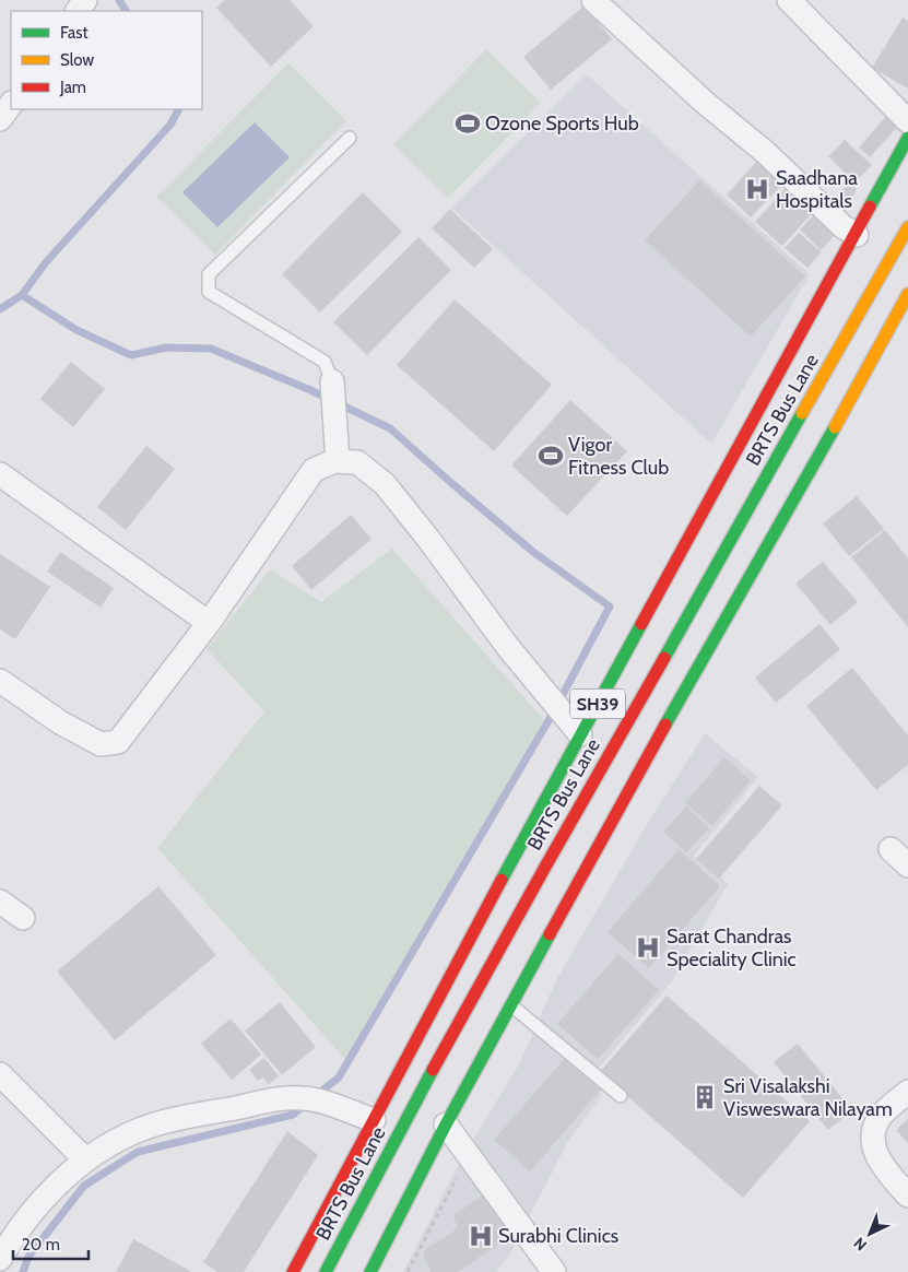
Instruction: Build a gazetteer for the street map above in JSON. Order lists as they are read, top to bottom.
{
  "streets": {
    "main road": ["BRTS Bus Lane", "SH39"]
  },
  "places": {
    "sports": ["Ozone Sports Hub", "Vigor Fitness Club"],
    "hospital": ["Saadhana Hospitals", "Sarat Chandras Speciality Clinic", "Surabhi Clinics"],
    "building": ["Sri Visalakshi Visweswara Nilayam"]
  },
  "legend": ["Fast", "Slow", "Jam"],
  "scale_bar": "20 m",
  "north": "bottom left"
}
